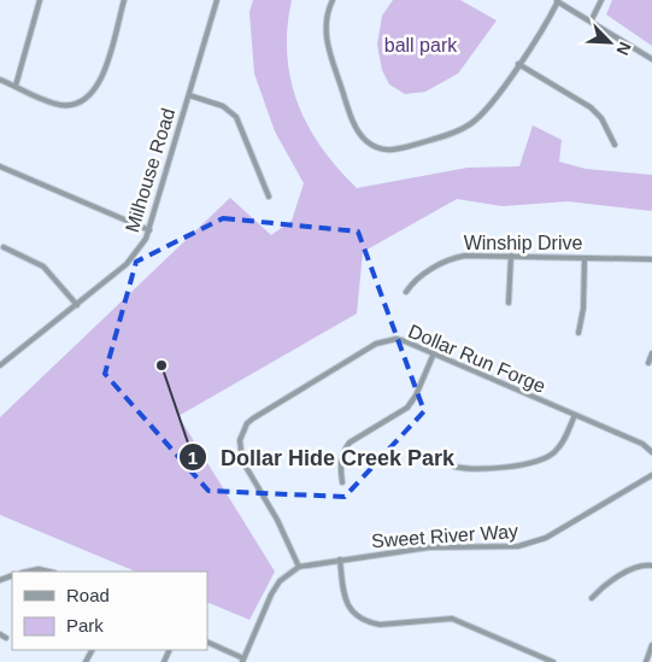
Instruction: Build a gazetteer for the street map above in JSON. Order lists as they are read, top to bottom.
{
  "streets": {
    "street": [
      "Milhouse Road",
      "Winship Drive",
      "Dollar Run Forge",
      "Sweet River Way"
    ]
  },
  "crossings": [
    ["Dollar Run Forge", "Sweet River Way"]
  ],
  "parks": ["ball park"],
  "places": ["Dollar Hide Creek Park"],
  "legend": ["Road", "Park"],
  "north": "bottom right"
}
